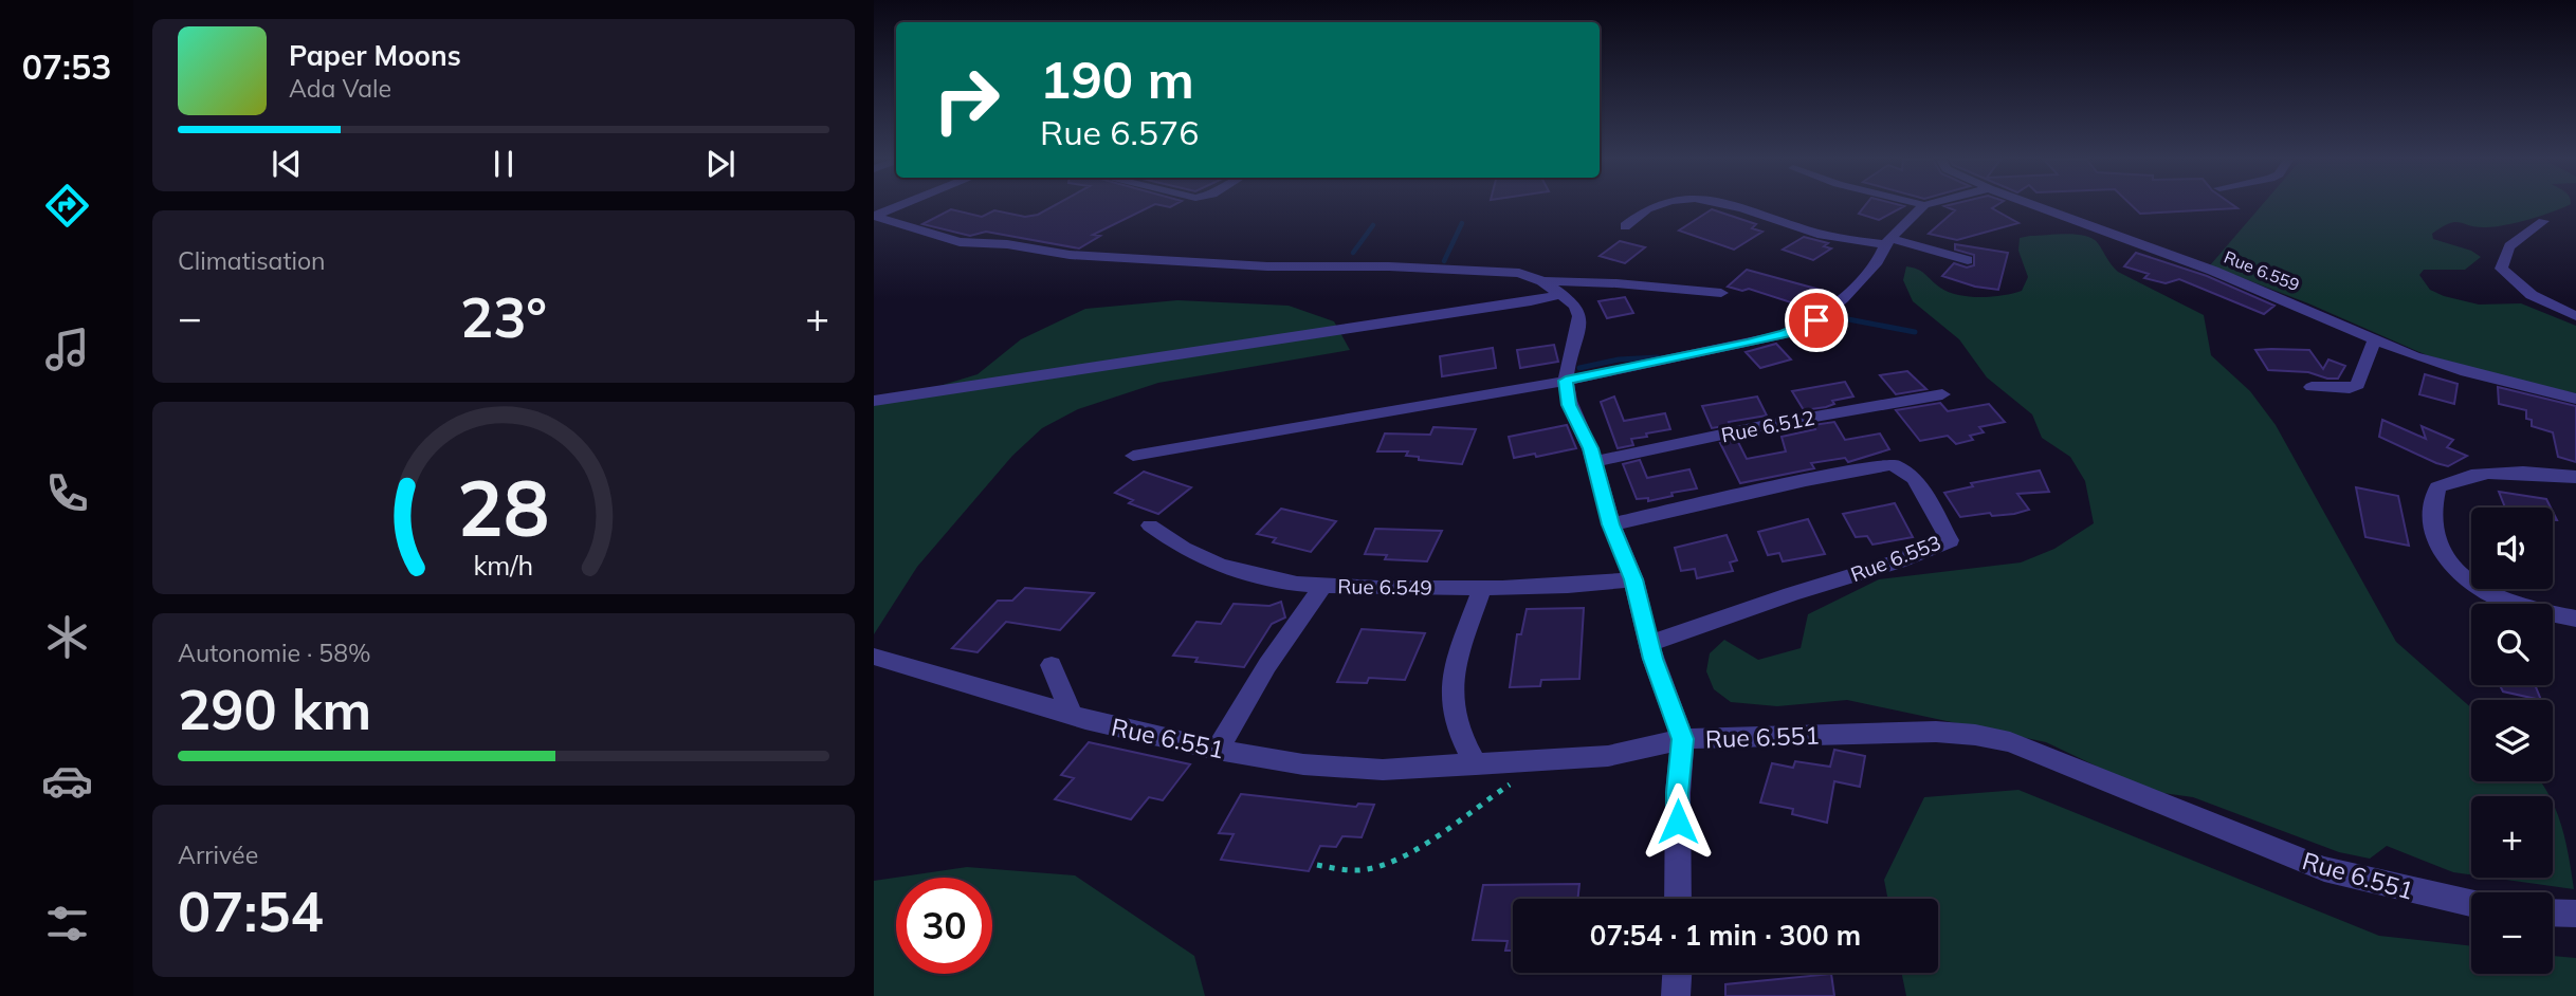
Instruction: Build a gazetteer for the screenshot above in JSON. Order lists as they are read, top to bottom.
{
  "streets": {
    "street": [
      "Rue 6.559",
      "Rue 6.512",
      "Rue 6.553",
      "Rue 6.549",
      "Rue 6.551"
    ]
  },
  "page": {
    "tabs": "07:53",
    "turn": ["190 m", "Rue 6.576"],
    "song": ["Paper Moons", "Ada Vale"],
    "tile": [
      "Climatisation",
      ["Autonomie · 58%", "290 km"],
      ["Arrivée", "07:54"]
    ],
    "heat": ["−", "23°", "+"],
    "map_buttons": ["+", "−"],
    "limit": "30",
    "trip": "07:54 · 1 min · 300 m",
    "gauge": ["28", "km/h"]
  }
}
